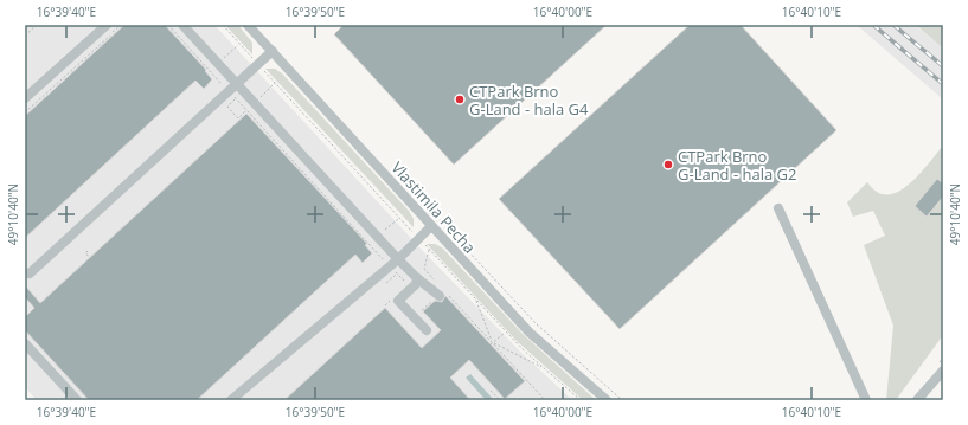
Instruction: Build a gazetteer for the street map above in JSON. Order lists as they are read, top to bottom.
{
  "streets": {
    "street": ["Vlastimila Pecha"]
  },
  "places": ["CTPark Brno G-Land - hala G4", "CTPark Brno G-Land - hala G2"],
  "coordinates": [
    "16°39'40\"E",
    "16°39'50\"E",
    "16°40'00\"E",
    "16°40'10\"E",
    "49°10'40\"N"
  ]
}
